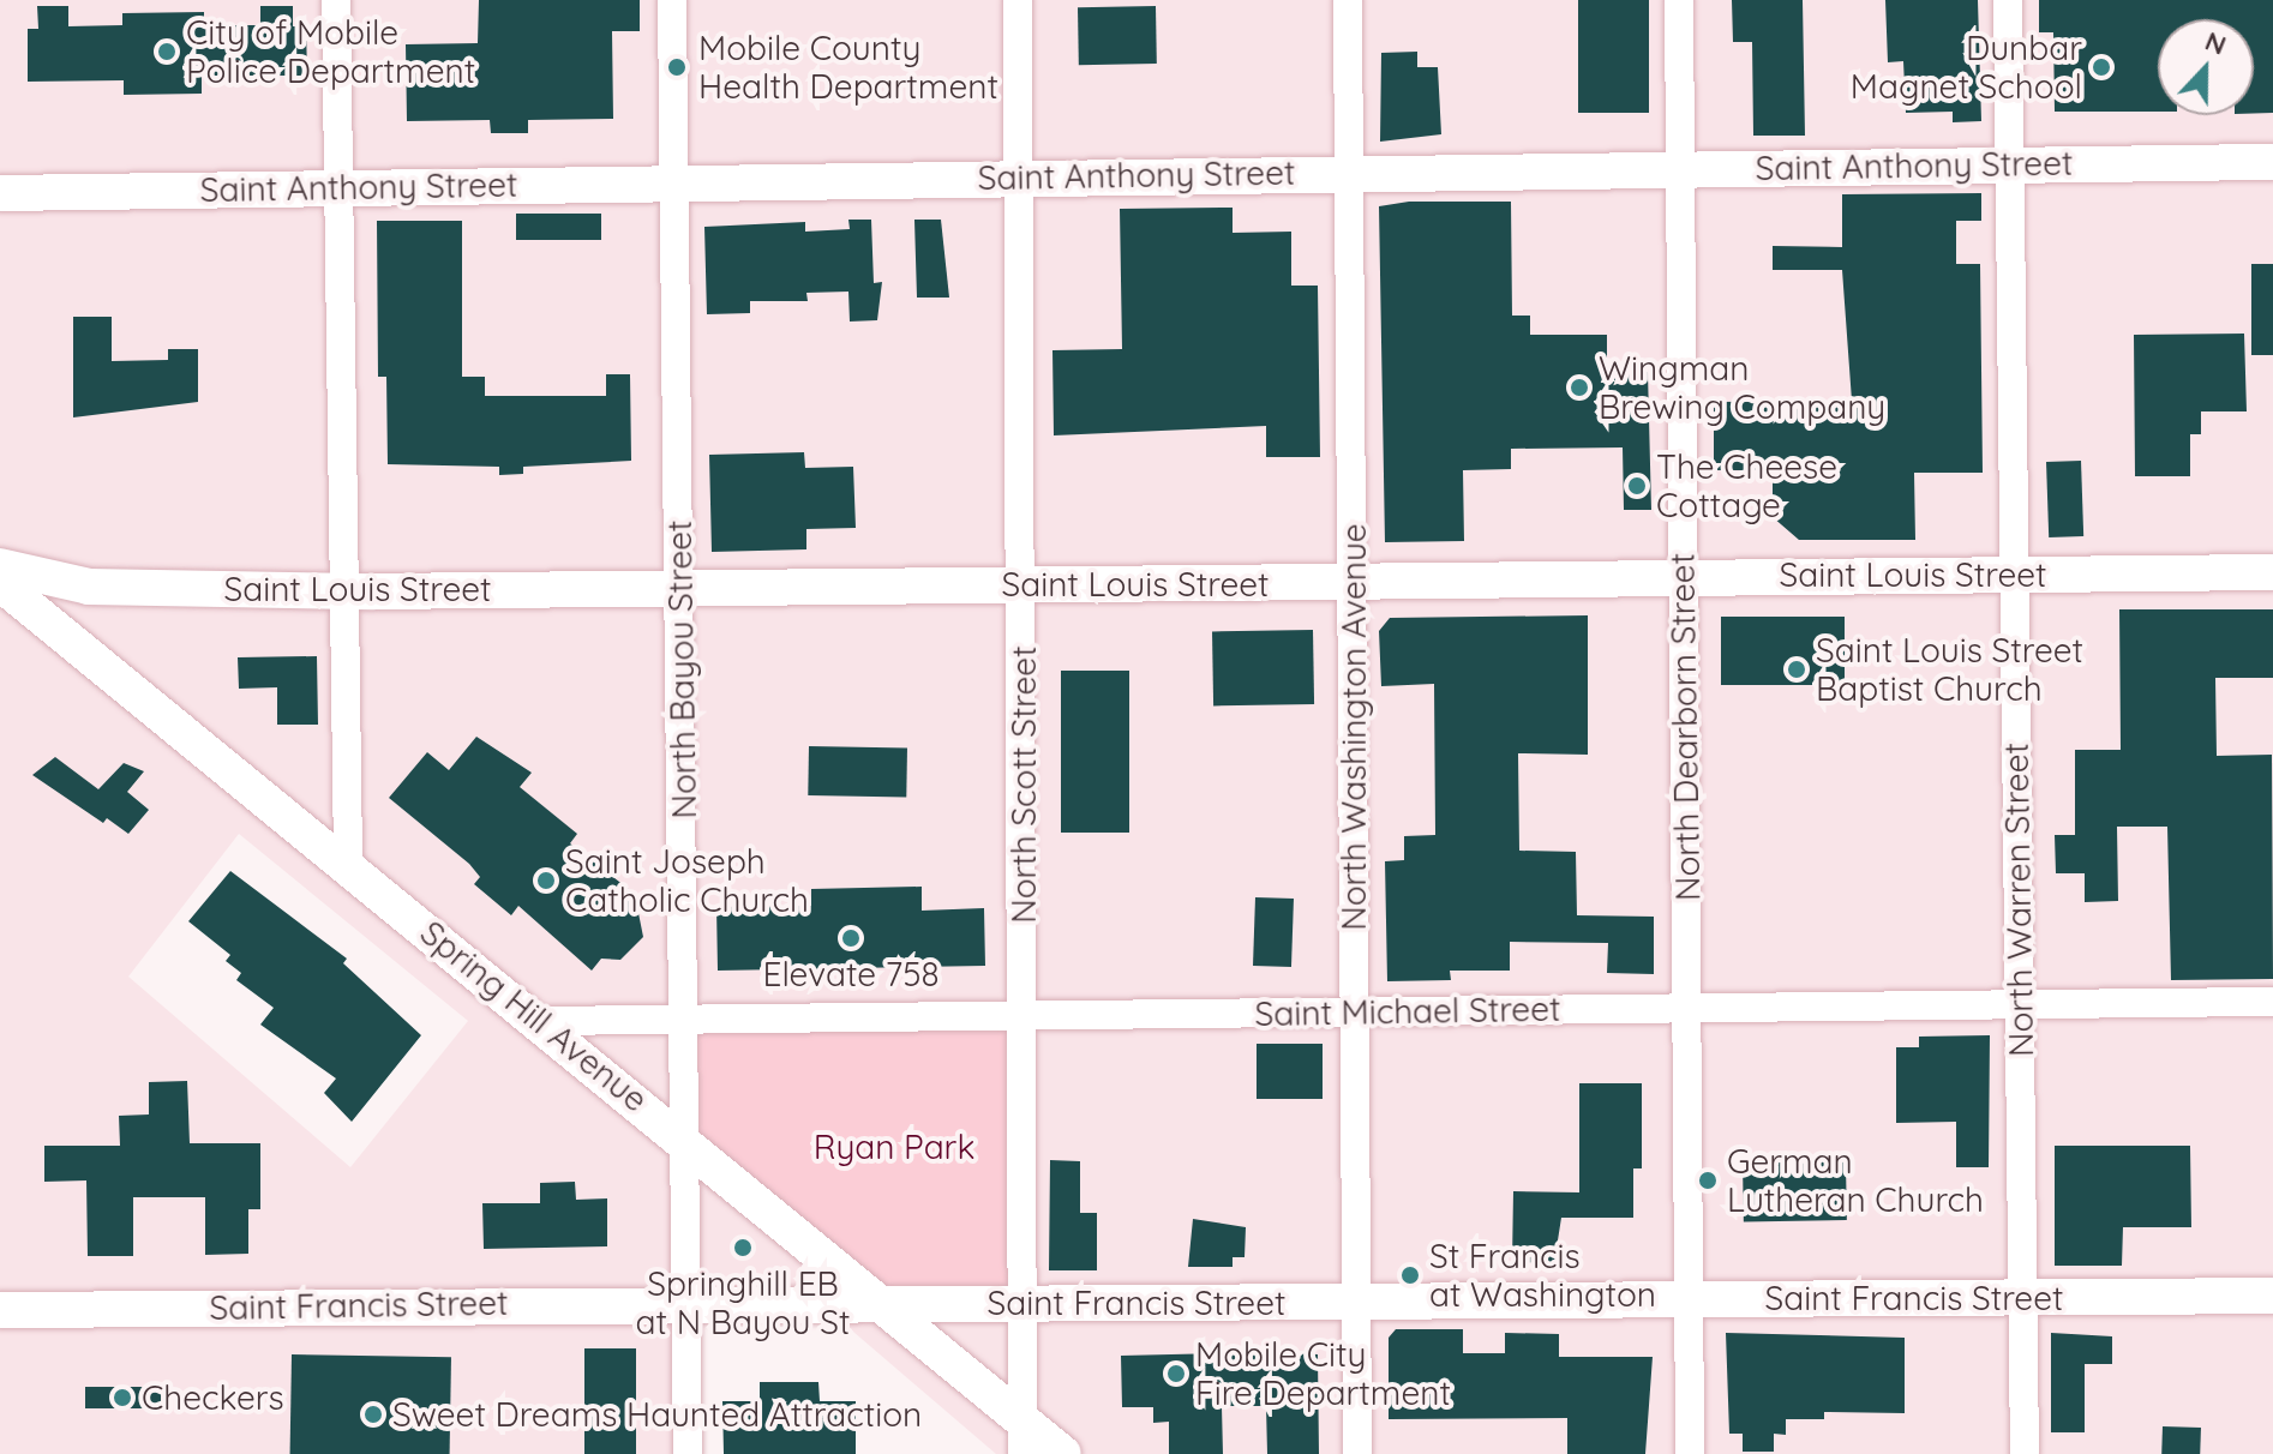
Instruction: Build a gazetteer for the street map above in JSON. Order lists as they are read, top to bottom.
{
  "streets": {
    "street": [
      "Saint Anthony Street",
      "Saint Louis Street",
      "North Bayou Street",
      "North Washington Avenue",
      "North Dearborn Street",
      "North Scott Street",
      "North Warren Street",
      "Saint Michael Street",
      "Spring Hill Avenue",
      "Saint Francis Street"
    ]
  },
  "crossings": [
    ["Saint Anthony Street", "North Bayou Street"],
    ["Saint Anthony Street", "North Washington Avenue"],
    ["Saint Anthony Street", "North Dearborn Street"],
    ["Saint Anthony Street", "North Scott Street"],
    ["Saint Anthony Street", "North Warren Street"],
    ["Saint Louis Street", "North Bayou Street"],
    ["Saint Louis Street", "North Washington Avenue"],
    ["Saint Louis Street", "North Dearborn Street"],
    ["Saint Louis Street", "North Scott Street"],
    ["Saint Louis Street", "North Warren Street"],
    ["North Bayou Street", "Saint Michael Street"],
    ["North Bayou Street", "Spring Hill Avenue"],
    ["North Bayou Street", "Saint Francis Street"],
    ["North Washington Avenue", "Saint Michael Street"],
    ["North Washington Avenue", "Saint Francis Street"],
    ["North Dearborn Street", "Saint Michael Street"],
    ["North Dearborn Street", "Saint Francis Street"],
    ["North Scott Street", "Saint Michael Street"],
    ["North Scott Street", "Spring Hill Avenue"],
    ["North Scott Street", "Saint Francis Street"],
    ["North Warren Street", "Saint Michael Street"],
    ["North Warren Street", "Saint Francis Street"],
    ["Saint Michael Street", "Spring Hill Avenue"],
    ["Spring Hill Avenue", "Saint Francis Street"]
  ],
  "parks": ["Ryan Park"],
  "places": [
    "City of Mobile Police Department",
    "Mobile County Health Department",
    "Dunbar Magnet School",
    "Wingman Brewing Company",
    "The Cheese Cottage",
    "Saint Louis Street Baptist Church",
    "Saint Joseph Catholic Church",
    "Elevate 758",
    "German Lutheran Church",
    "Springhill EB at N Bayou St",
    "St Francis at Washington",
    "Mobile City Fire Department",
    "Checkers",
    "Sweet Dreams Haunted Attraction"
  ],
  "north": "top"
}
